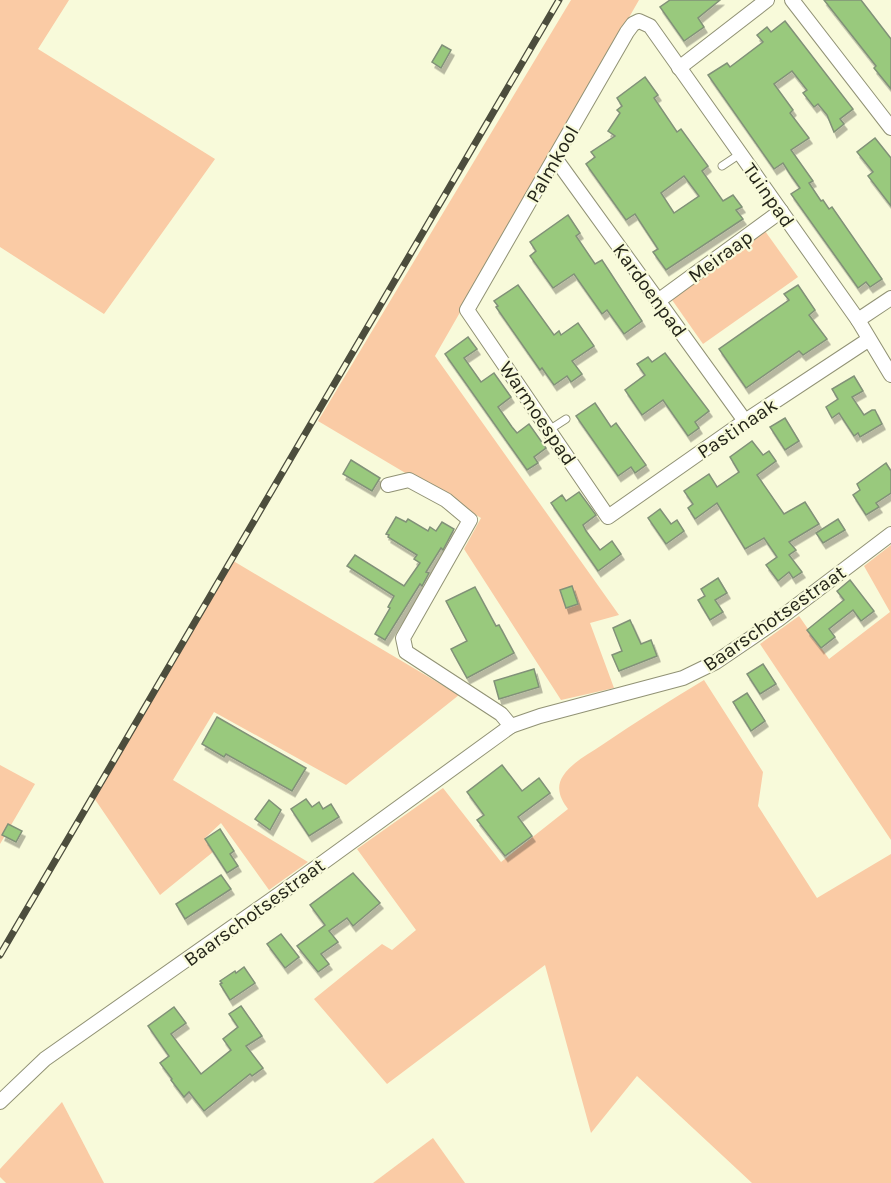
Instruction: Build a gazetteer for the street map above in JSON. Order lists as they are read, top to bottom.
{
  "streets": {
    "street": [
      "Palmkool",
      "Tuinpad",
      "Meiraap",
      "Kardoenpad",
      "Warmoespad",
      "Pastinaak",
      "Baarschotsestraat"
    ]
  },
  "crossings": [
    ["Palmkool", "Tuinpad"],
    ["Palmkool", "Kardoenpad"],
    ["Palmkool", "Warmoespad"],
    ["Tuinpad", "Meiraap"],
    ["Tuinpad", "Pastinaak"],
    ["Meiraap", "Kardoenpad"],
    ["Kardoenpad", "Pastinaak"],
    ["Warmoespad", "Pastinaak"]
  ]
}
